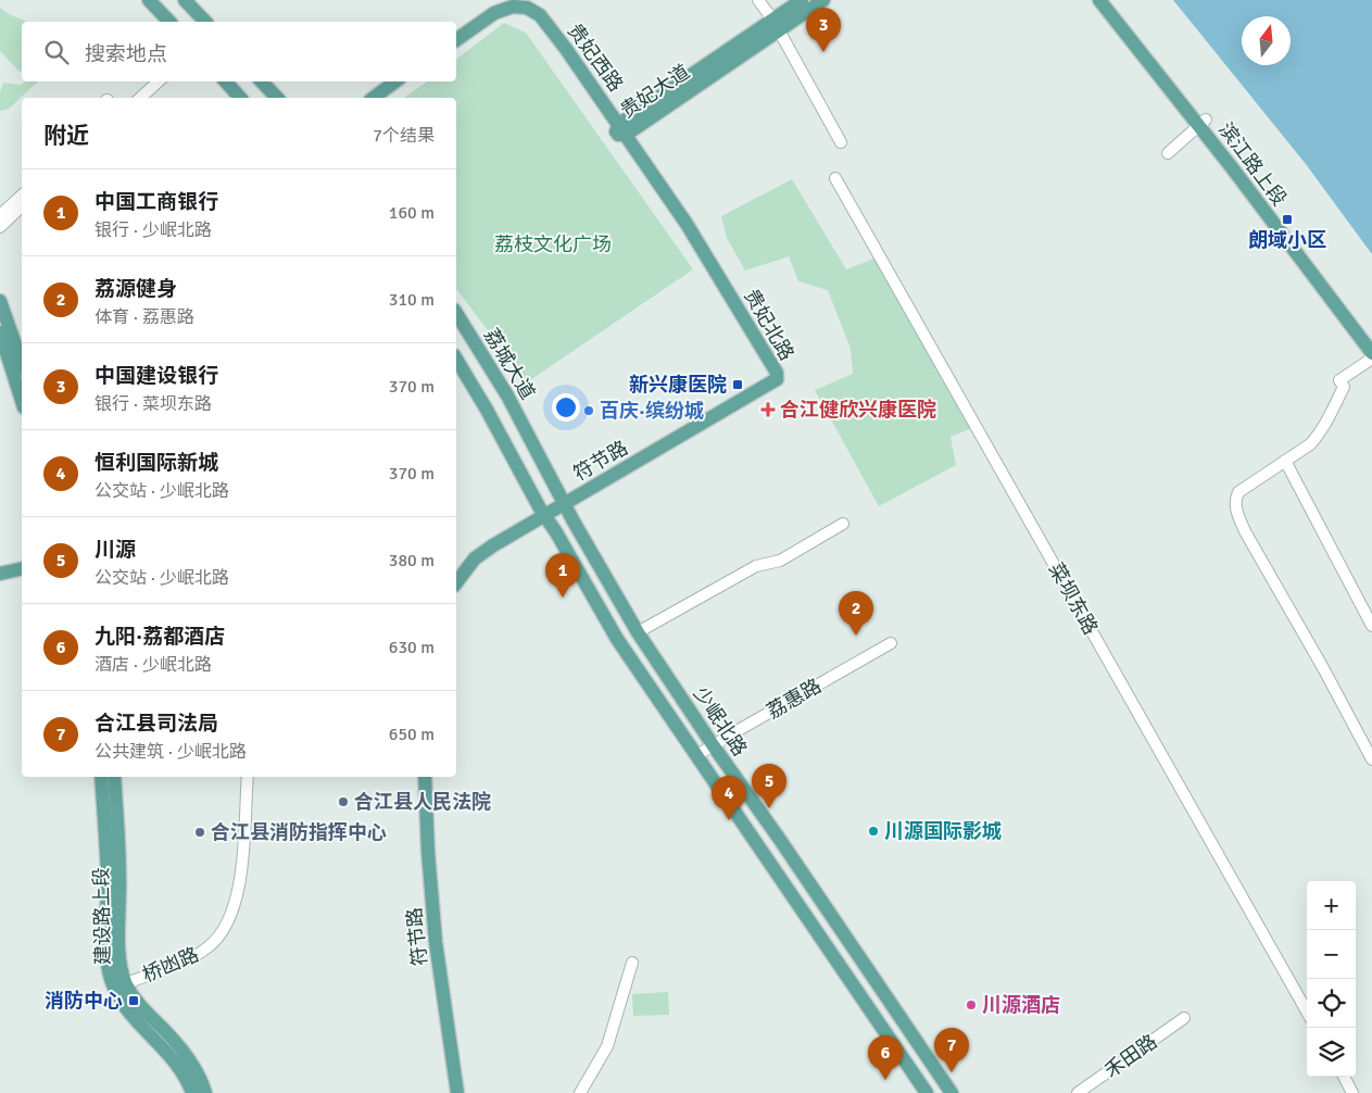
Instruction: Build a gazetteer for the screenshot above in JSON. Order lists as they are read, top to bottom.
{
  "streets": {
    "main road": [
      "贵妃西路",
      "贵妃大道",
      "滨江路上段",
      "贵妃北路",
      "荔城大道",
      "符节路",
      "少岷北路",
      "建设路上段"
    ],
    "street": [
      "菜坝东路",
      "荔惠路",
      "桥凼路",
      "禾田路"
    ]
  },
  "crossings": [
    ["贵妃西路", "贵妃大道"],
    ["贵妃西路", "贵妃北路"],
    ["贵妃大道", "贵妃北路"],
    ["贵妃北路", "符节路"],
    ["荔城大道", "符节路"],
    ["荔城大道", "少岷北路"],
    ["符节路", "少岷北路"],
    ["荔惠路", "少岷北路"],
    ["建设路上段", "桥凼路"]
  ],
  "parks": ["荔枝文化广场"],
  "places": {
    "transit": ["朗域小区", "新兴康医院", "消防中心"],
    "health": ["合江健欣兴康医院"],
    "other": [
      "百庆·缤纷城",
      "合江县人民法院",
      "川源国际影城",
      "合江县消防指挥中心",
      "川源酒店"
    ]
  },
  "north": "top",
  "page": {
    "pins": [
      "3",
      "1",
      "2",
      "5",
      "4",
      "7",
      "6"
    ],
    "search": "搜索地点",
    "heading": ["附近", "7个结果"],
    "list": [
      {
        "mark": "1",
        "name": "中国工商银行",
        "note": "银行 · 少岷北路",
        "value": "160 m"
      },
      {
        "mark": "2",
        "name": "荔源健身",
        "note": "体育 · 荔惠路",
        "value": "310 m"
      },
      {
        "mark": "3",
        "name": "中国建设银行",
        "note": "银行 · 菜坝东路",
        "value": "370 m"
      },
      {
        "mark": "4",
        "name": "恒利国际新城",
        "note": "公交站 · 少岷北路",
        "value": "370 m"
      },
      {
        "mark": "5",
        "name": "川源",
        "note": "公交站 · 少岷北路",
        "value": "380 m"
      },
      {
        "mark": "6",
        "name": "九阳·荔都酒店",
        "note": "酒店 · 少岷北路",
        "value": "630 m"
      },
      {
        "mark": "7",
        "name": "合江县司法局",
        "note": "公共建筑 · 少岷北路",
        "value": "650 m"
      }
    ],
    "map_buttons": ["+", "−"]
  }
}
